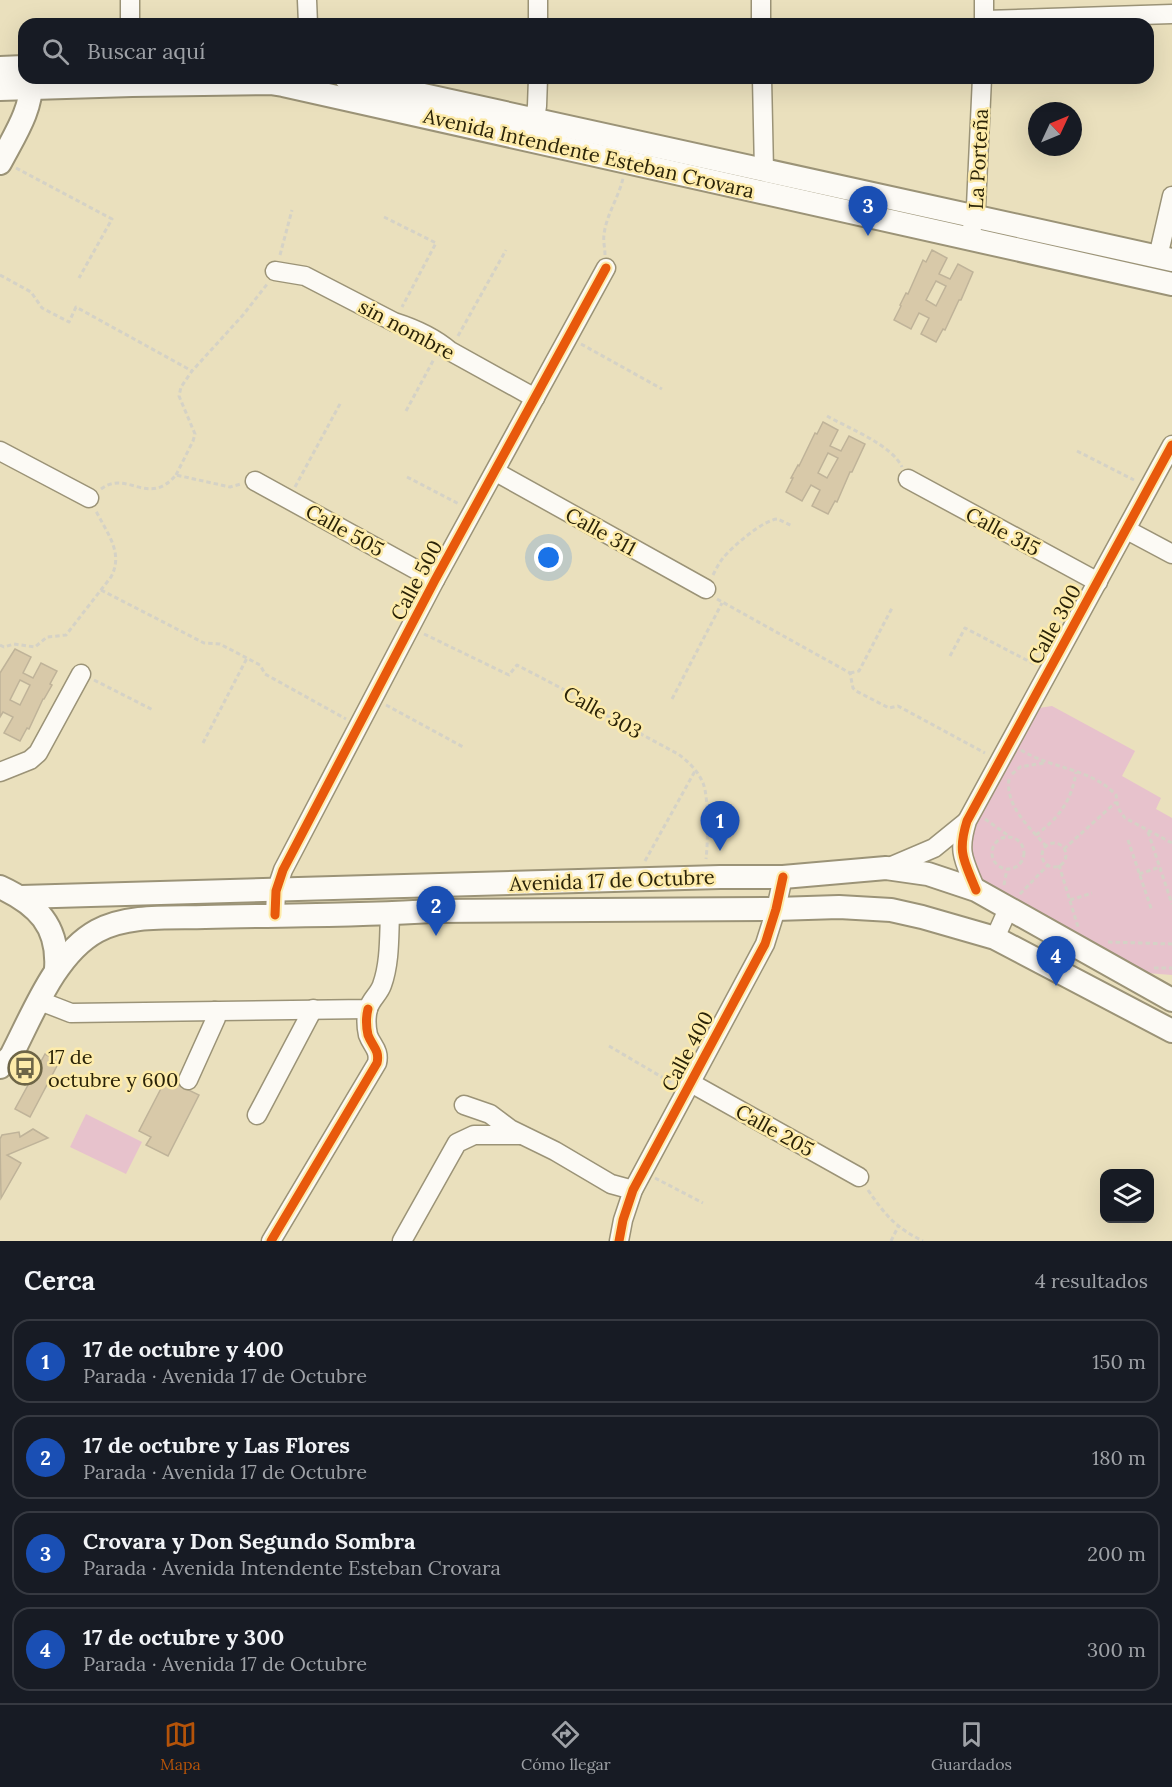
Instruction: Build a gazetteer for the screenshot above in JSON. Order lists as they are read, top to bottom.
{
  "streets": {
    "main road": ["Avenida Intendente Esteban Crovara", "Avenida 17 de Octubre"],
    "street": [
      "La Porteña",
      "sin nombre",
      "Calle 505",
      "Calle 311",
      "Calle 315",
      "Calle 500",
      "Calle 300",
      "Calle 400",
      "Calle 205"
    ],
    "path": ["Calle 303"]
  },
  "crossings": [
    ["Avenida Intendente Esteban Crovara", "La Porteña"],
    ["sin nombre", "Calle 500"],
    ["Calle 505", "Calle 500"],
    ["Calle 311", "Calle 500"],
    ["Calle 315", "Calle 300"],
    ["Calle 500", "Calle 303"],
    ["Calle 500", "Avenida 17 de Octubre"],
    ["Calle 303", "Avenida 17 de Octubre"],
    ["Avenida 17 de Octubre", "Calle 400"],
    ["Calle 400", "Calle 205"]
  ],
  "places": {
    "bus stop": ["17 de octubre y 600"]
  },
  "north": "top right",
  "page": {
    "search": "Buscar aquí",
    "pins": [
      "3",
      "1",
      "2",
      "4"
    ],
    "heading": ["Cerca", "4 resultados"],
    "list": [
      {
        "mark": "1",
        "name": "17 de octubre y 400",
        "note": "Parada · Avenida 17 de Octubre",
        "value": "150 m"
      },
      {
        "mark": "2",
        "name": "17 de octubre y Las Flores",
        "note": "Parada · Avenida 17 de Octubre",
        "value": "180 m"
      },
      {
        "mark": "3",
        "name": "Crovara y Don Segundo Sombra",
        "note": "Parada · Avenida Intendente Esteban Crovara",
        "value": "200 m"
      },
      {
        "mark": "4",
        "name": "17 de octubre y 300",
        "note": "Parada · Avenida 17 de Octubre",
        "value": "300 m"
      }
    ],
    "nav": ["Mapa", "Cómo llegar", "Guardados"]
  }
}
